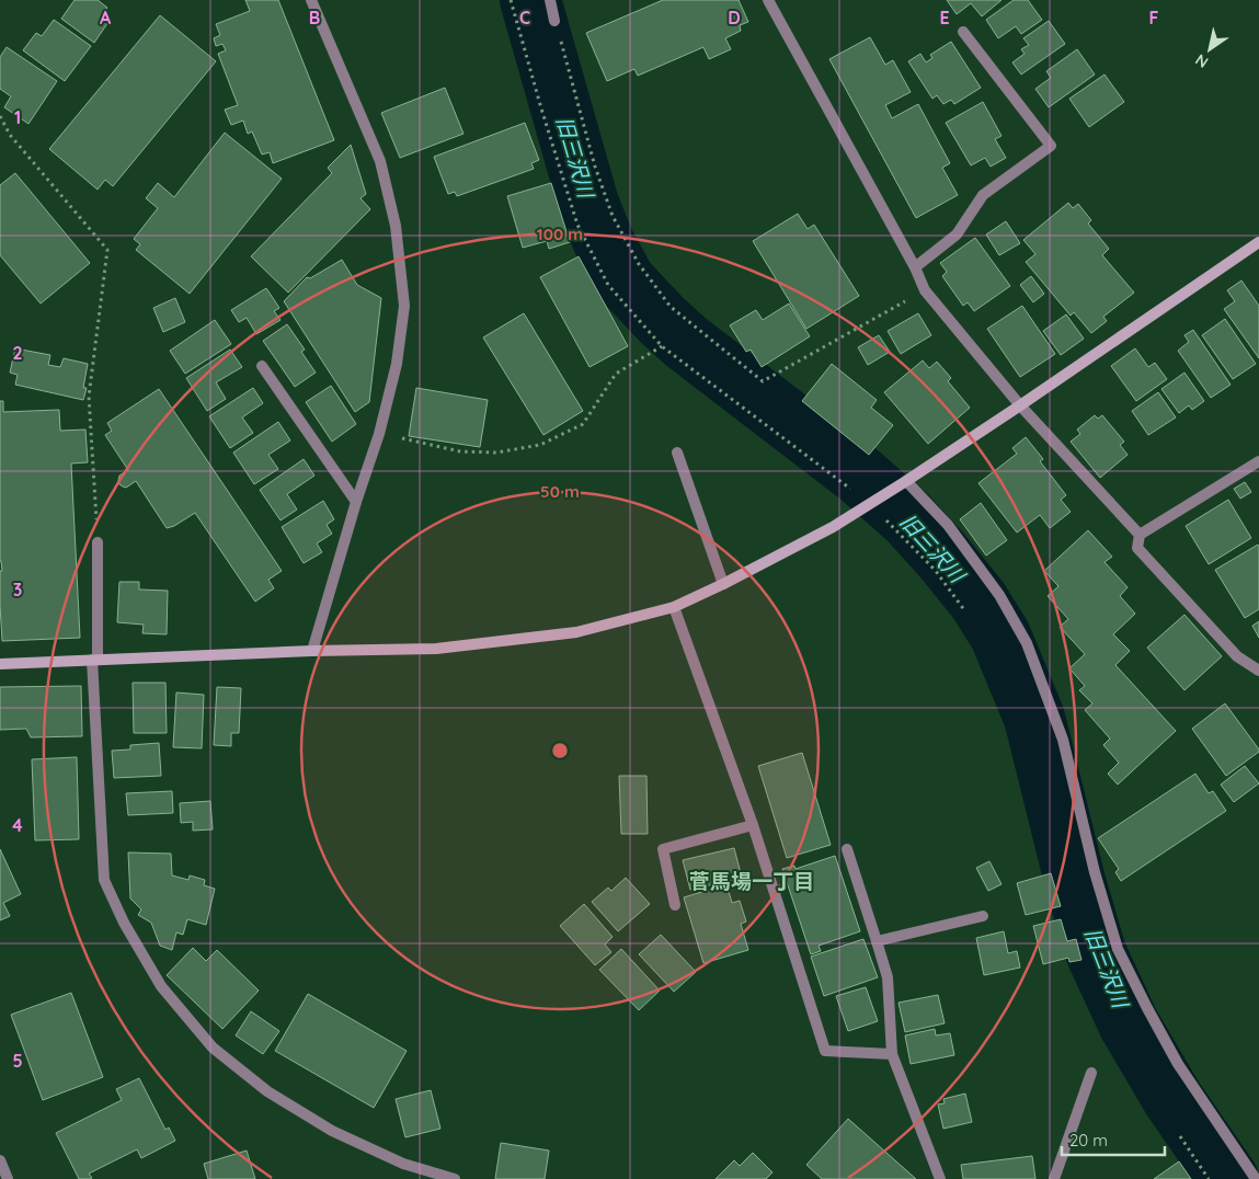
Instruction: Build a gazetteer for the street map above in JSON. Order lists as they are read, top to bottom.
{
  "districts": ["菅馬場一丁目"],
  "water": ["旧三沢川"],
  "scale_bar": "20 m",
  "north": "bottom left",
  "grid": {
    "columns": [
      "A",
      "B",
      "C",
      "D",
      "E",
      "F"
    ],
    "rows": [
      "1",
      "2",
      "3",
      "4",
      "5"
    ]
  },
  "rings": ["100 m", "50 m"]
}
